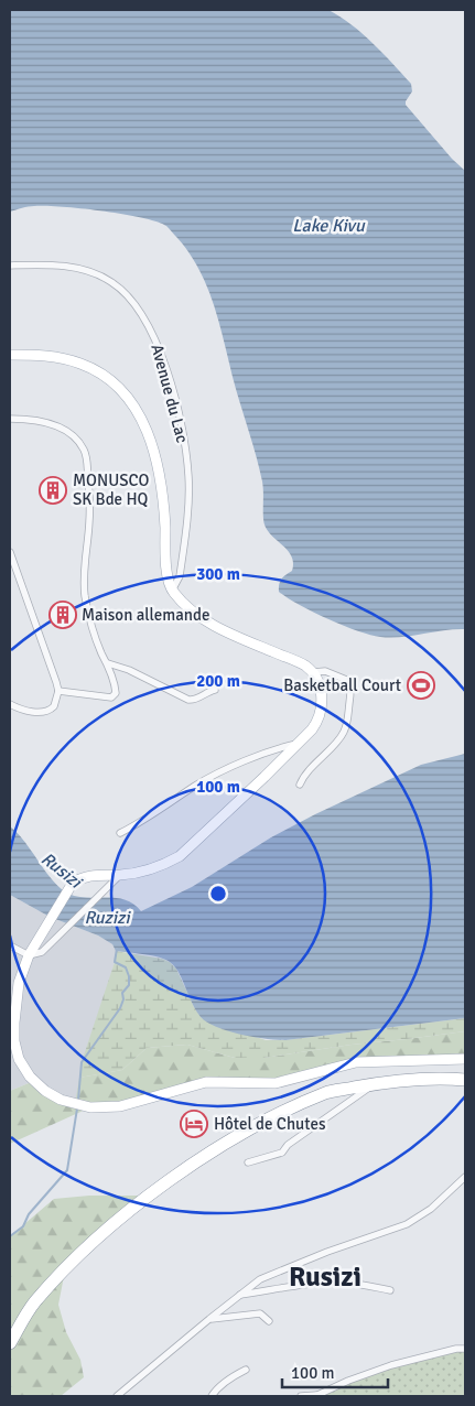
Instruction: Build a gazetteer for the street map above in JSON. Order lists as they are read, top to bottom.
{
  "streets": {
    "street": ["Avenue du Lac"]
  },
  "districts": ["Rusizi"],
  "water": ["Lake Kivu", "Rusizi", "Ruzizi"],
  "places": {
    "building": ["MONUSCO SK Bde HQ", "Maison allemande"],
    "sports": ["Basketball Court"],
    "hotel": ["Hôtel de Chutes"]
  },
  "scale_bar": "100 m",
  "rings": ["300 m", "200 m", "100 m"]
}
